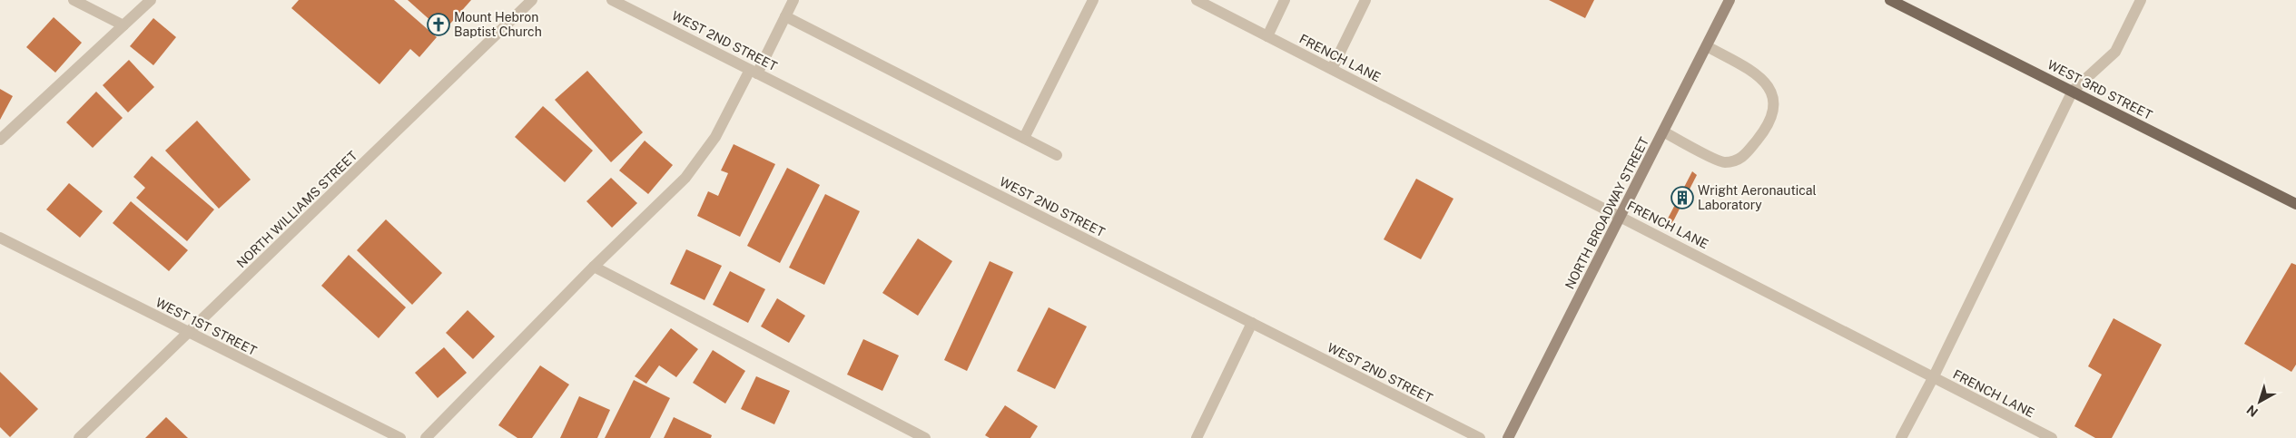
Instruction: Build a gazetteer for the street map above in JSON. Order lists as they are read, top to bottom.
{
  "streets": {
    "main road": ["WEST 3RD STREET"],
    "street": [
      "WEST 2ND STREET",
      "FRENCH LANE",
      "NORTH WILLIAMS STREET",
      "NORTH BROADWAY STREET",
      "WEST 1ST STREET"
    ]
  },
  "crossings": [
    ["FRENCH LANE", "NORTH BROADWAY STREET"],
    ["NORTH WILLIAMS STREET", "WEST 1ST STREET"]
  ],
  "places": {
    "church": ["Mount Hebron Baptist Church"],
    "building": ["Wright Aeronautical Laboratory"]
  },
  "north": "bottom left"
}
